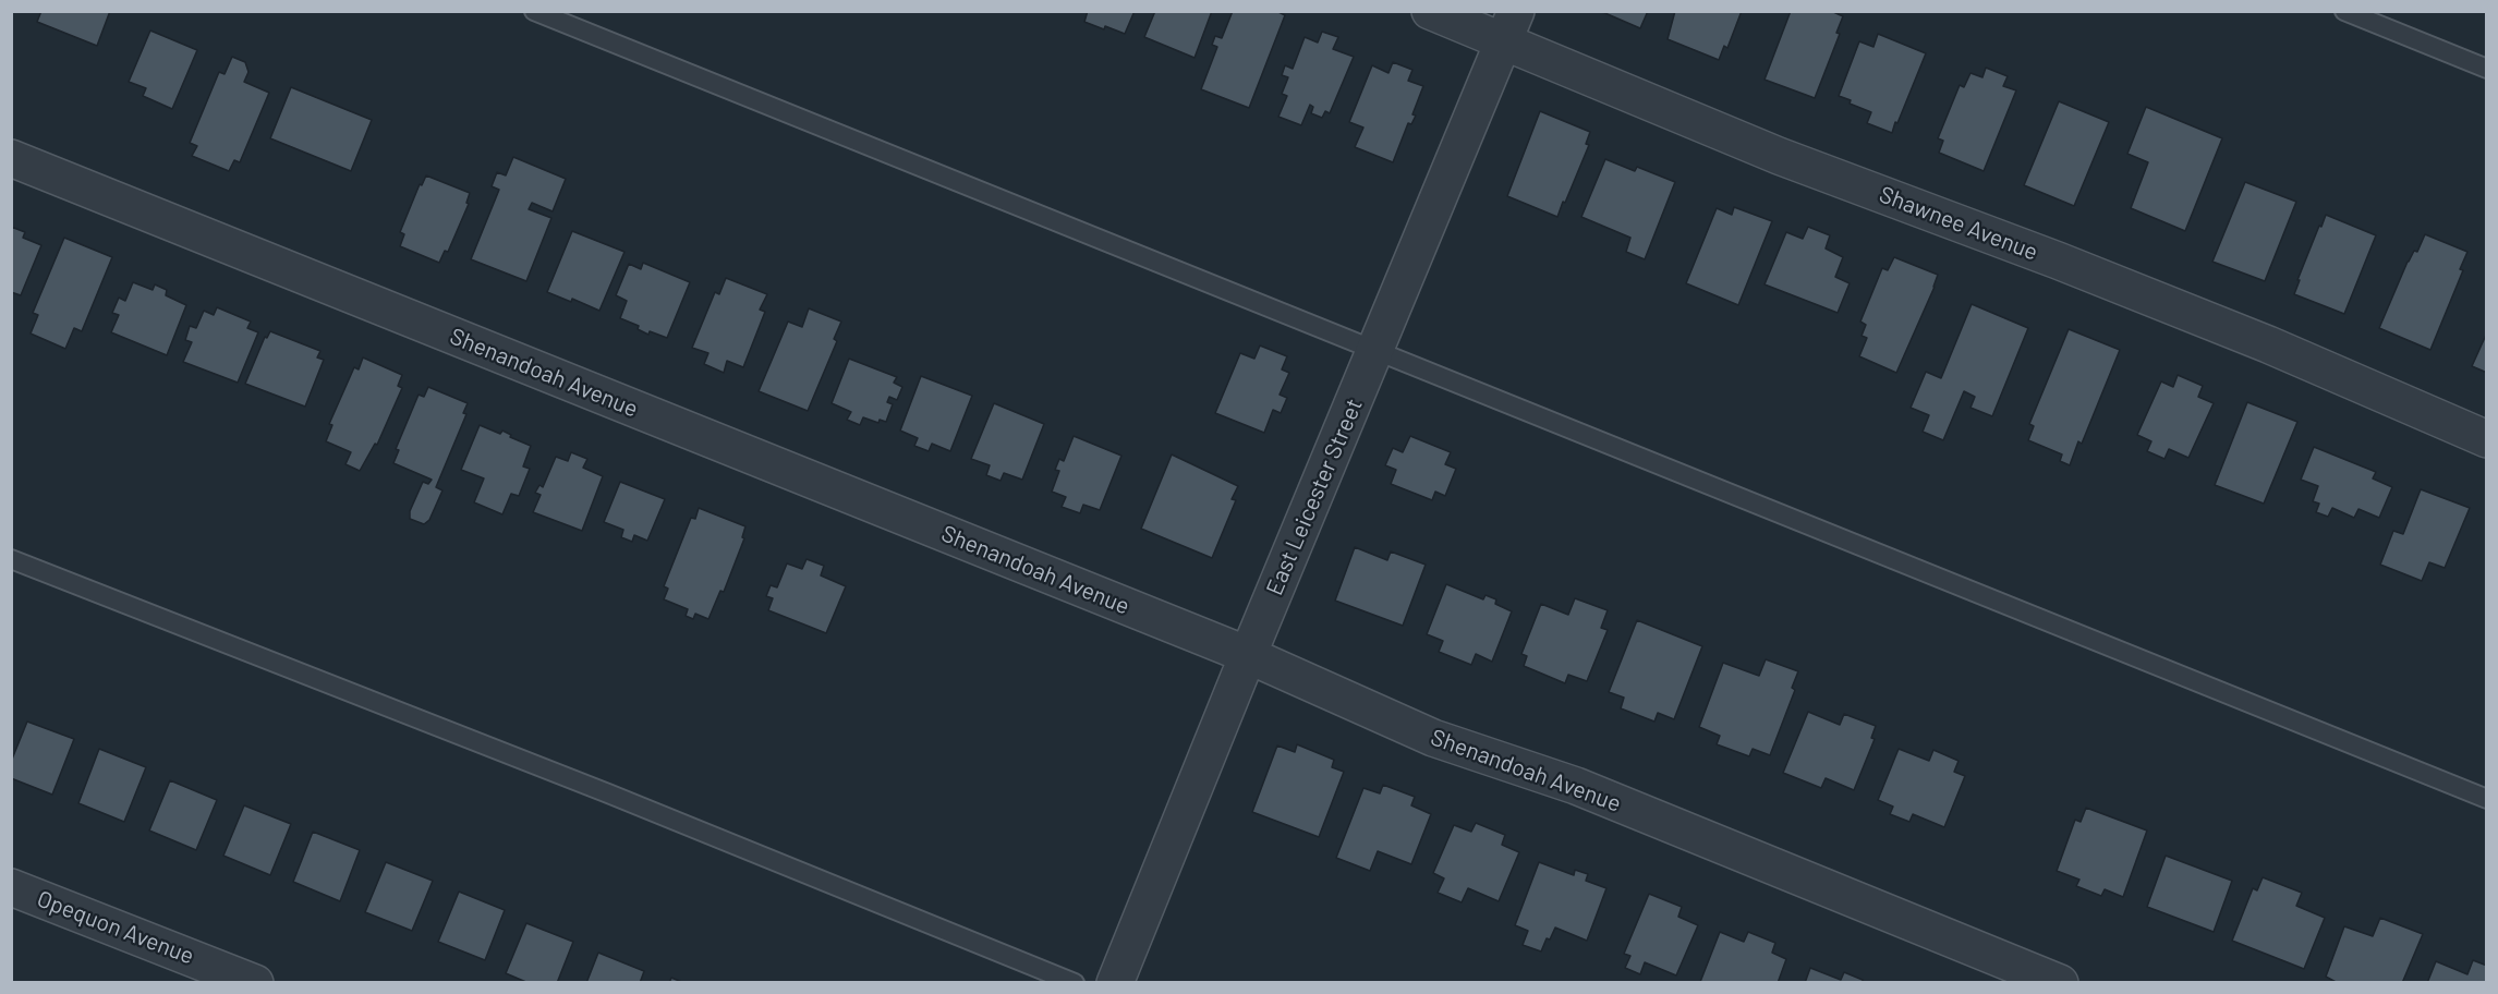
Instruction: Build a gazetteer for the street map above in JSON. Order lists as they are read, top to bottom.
{
  "streets": {
    "street": [
      "Shawnee Avenue",
      "Shenandoah Avenue",
      "East Leicester Street",
      "Opequon Avenue"
    ]
  },
  "crossings": [
    ["Shawnee Avenue", "East Leicester Street"],
    ["Shenandoah Avenue", "East Leicester Street"]
  ]
}
